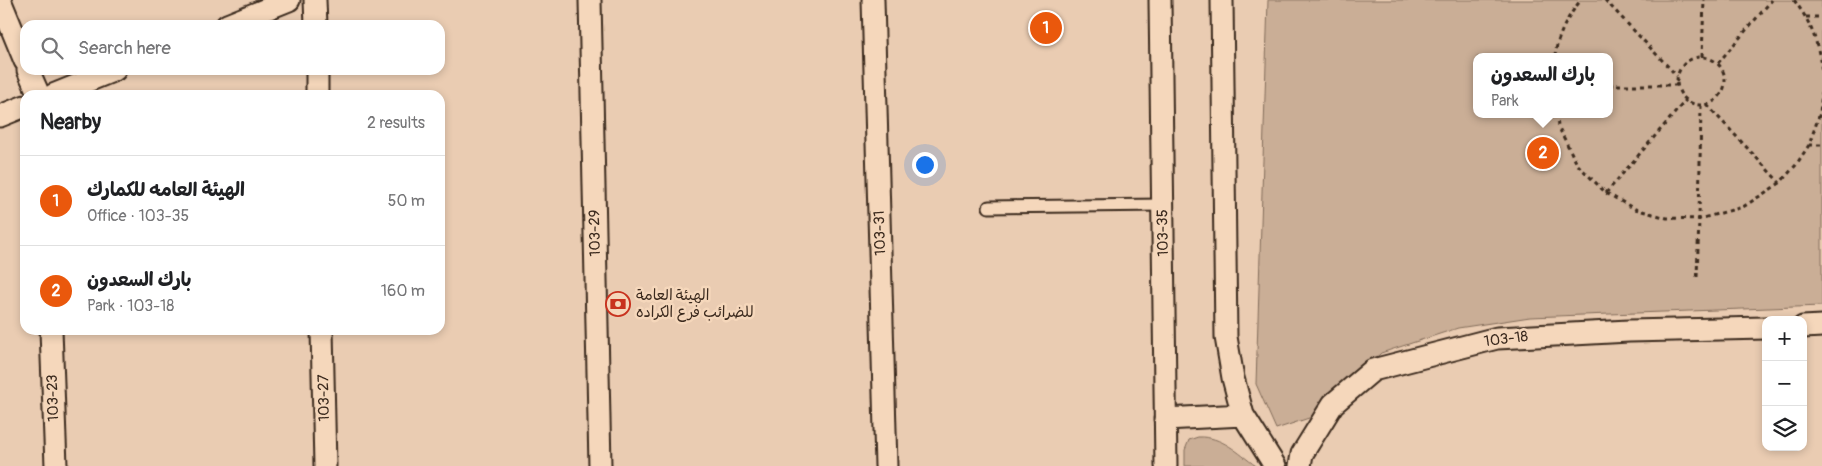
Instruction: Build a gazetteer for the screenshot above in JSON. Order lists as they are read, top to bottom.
{
  "streets": {
    "street": [
      "103-29",
      "103-31",
      "103-35",
      "103-18",
      "103-23",
      "103-27"
    ]
  },
  "places": {
    "bank": ["الهيئة العامة للضرائب فرع الكراده"]
  },
  "page": {
    "pins": ["1", "2"],
    "search": "Search here",
    "popup": ["بارك السعدون", "Park"],
    "heading": ["Nearby", "2 results"],
    "list": [
      {
        "mark": "1",
        "name": "الهيئة العامه للكمارك",
        "note": "Office · 103-35",
        "value": "50 m"
      },
      {
        "mark": "2",
        "name": "بارك السعدون",
        "note": "Park · 103-18",
        "value": "160 m"
      }
    ],
    "map_buttons": ["+", "−"]
  }
}
